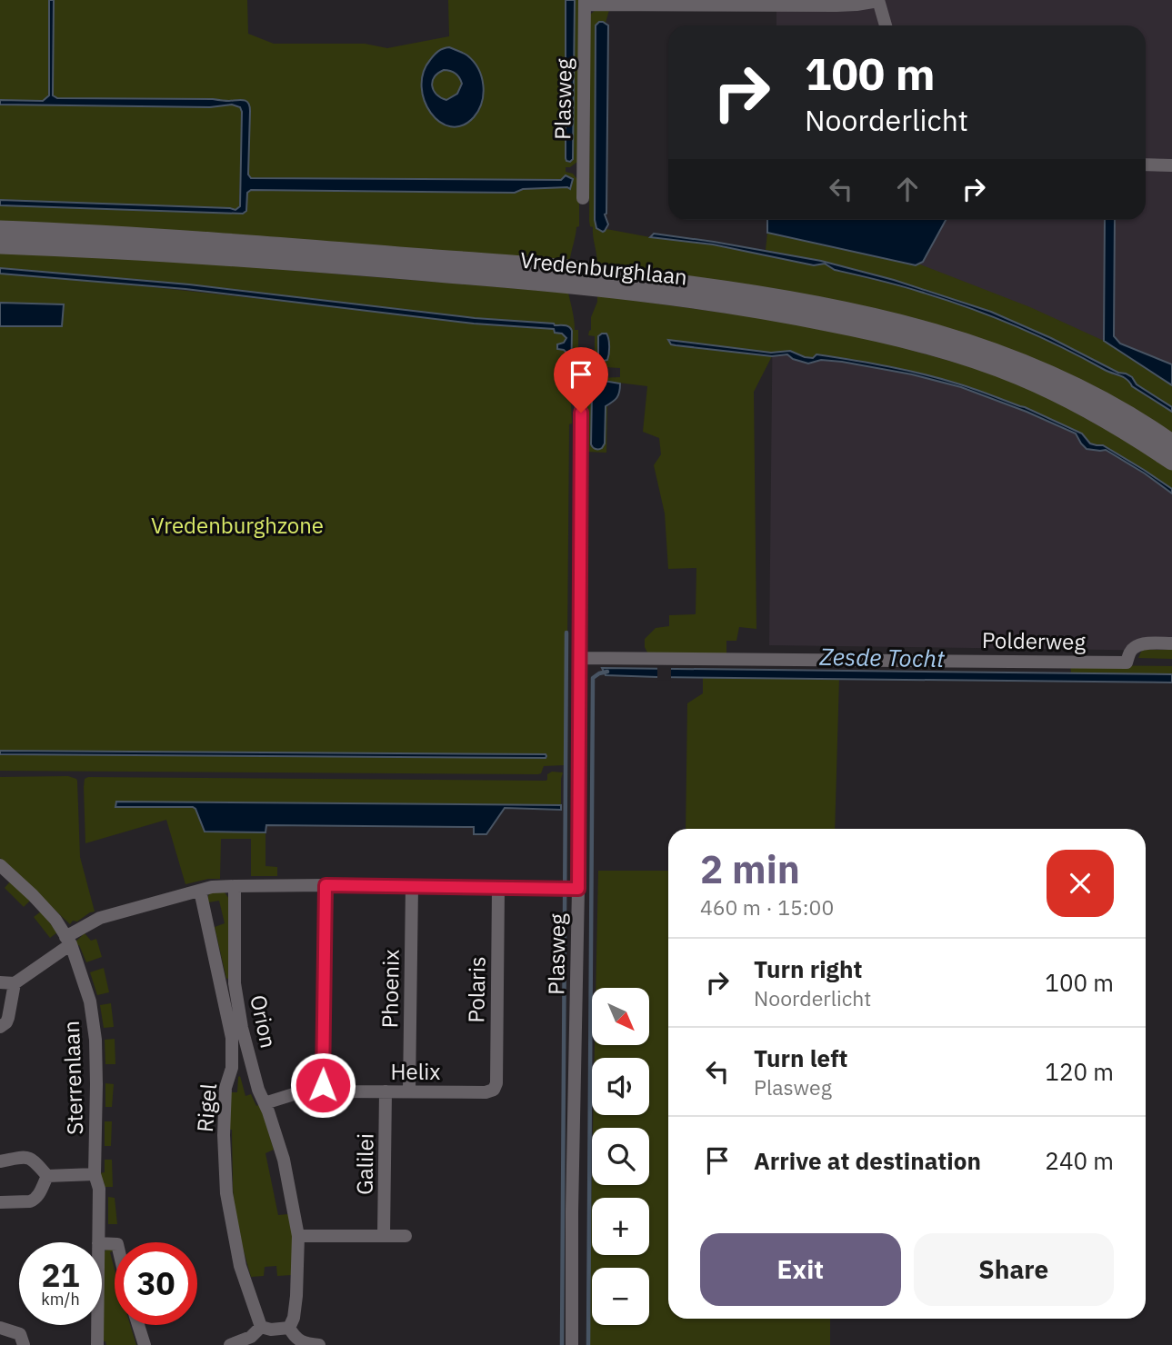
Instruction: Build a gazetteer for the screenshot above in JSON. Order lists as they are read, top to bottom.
{
  "streets": {
    "street": [
      "Plasweg",
      "Vredenburghlaan",
      "Polderweg",
      "Phoenix",
      "Polaris",
      "Orion",
      "Helix",
      "Sterrenlaan",
      "Rigel",
      "Galilei"
    ]
  },
  "crossings": [
    ["Plasweg", "Polderweg"],
    ["Phoenix", "Helix"],
    ["Polaris", "Helix"],
    ["Orion", "Helix"],
    ["Helix", "Galilei"]
  ],
  "water": ["Zesde Tocht"],
  "parks": ["Vredenburghzone"],
  "north": "bottom right",
  "page": {
    "turn": ["100 m", "Noorderlicht"],
    "heading": ["2 min", "460 m · 15:00"],
    "list": [
      {
        "name": "Turn right",
        "note": "Noorderlicht",
        "value": "100 m"
      },
      {
        "name": "Turn left",
        "note": "Plasweg",
        "value": "120 m"
      },
      {
        "name": "Arrive at destination",
        "value": "240 m"
      }
    ],
    "map_buttons": ["+", "−"],
    "buttons": ["Exit", "Share"],
    "speed": "21 km/h",
    "limit": "30"
  }
}
